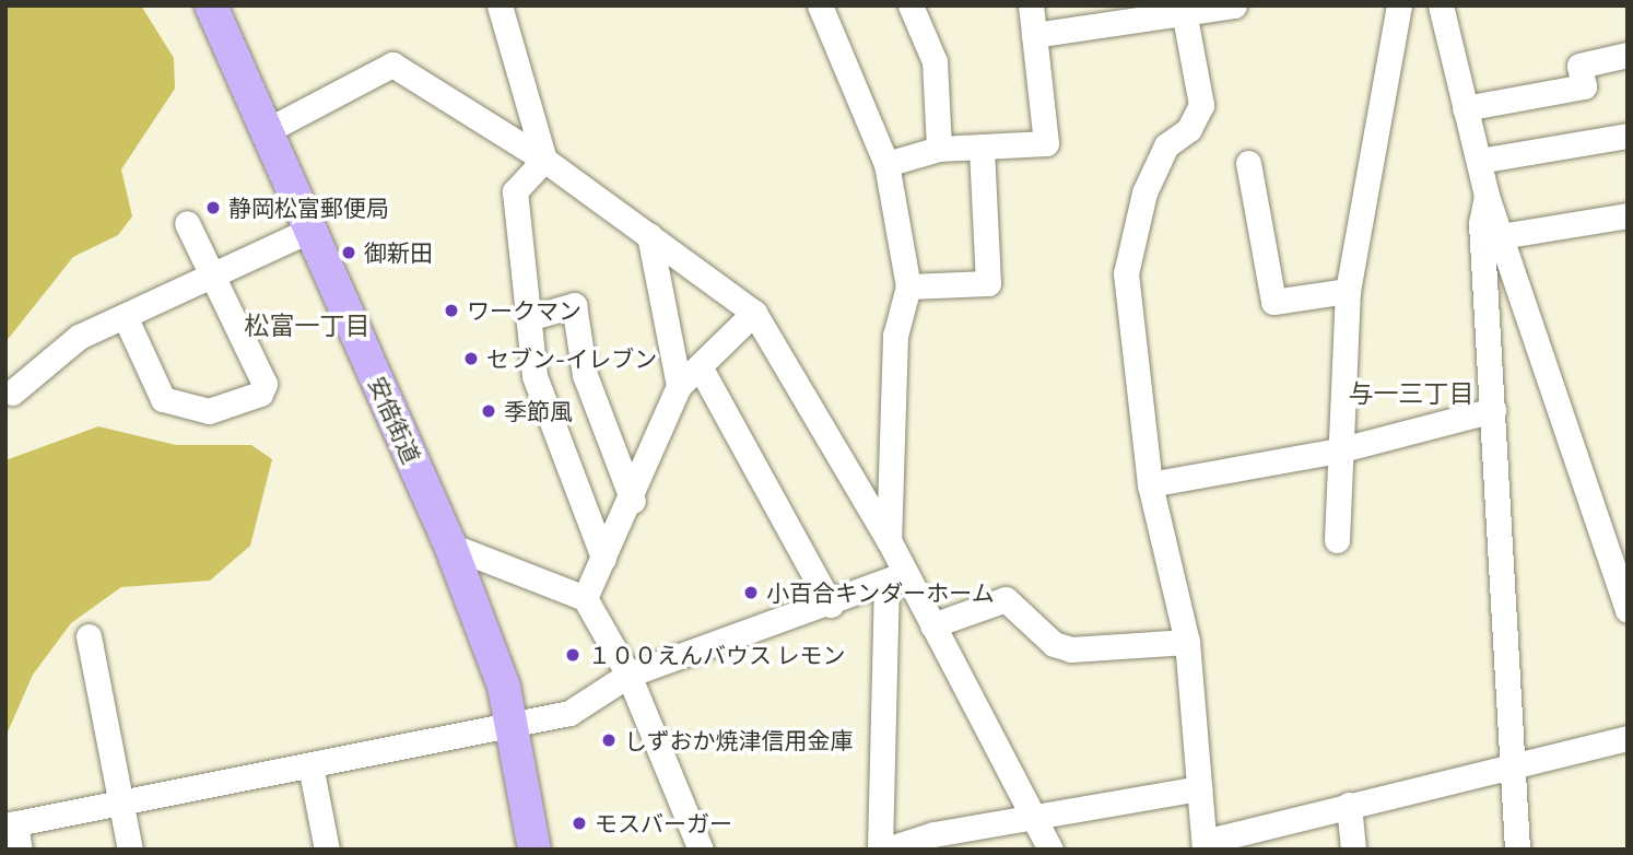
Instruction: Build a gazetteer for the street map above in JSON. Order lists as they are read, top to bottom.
{
  "streets": {
    "main road": ["安倍街道"]
  },
  "districts": ["松富一丁目", "与一三丁目"],
  "places": [
    "静岡松富郵便局",
    "御新田",
    "ワークマン",
    "セブン-イレブン",
    "季節風",
    "小百合キンダーホーム",
    "１００えんバウス レモン",
    "しずおか焼津信用金庫",
    "モスバーガー"
  ]
}
